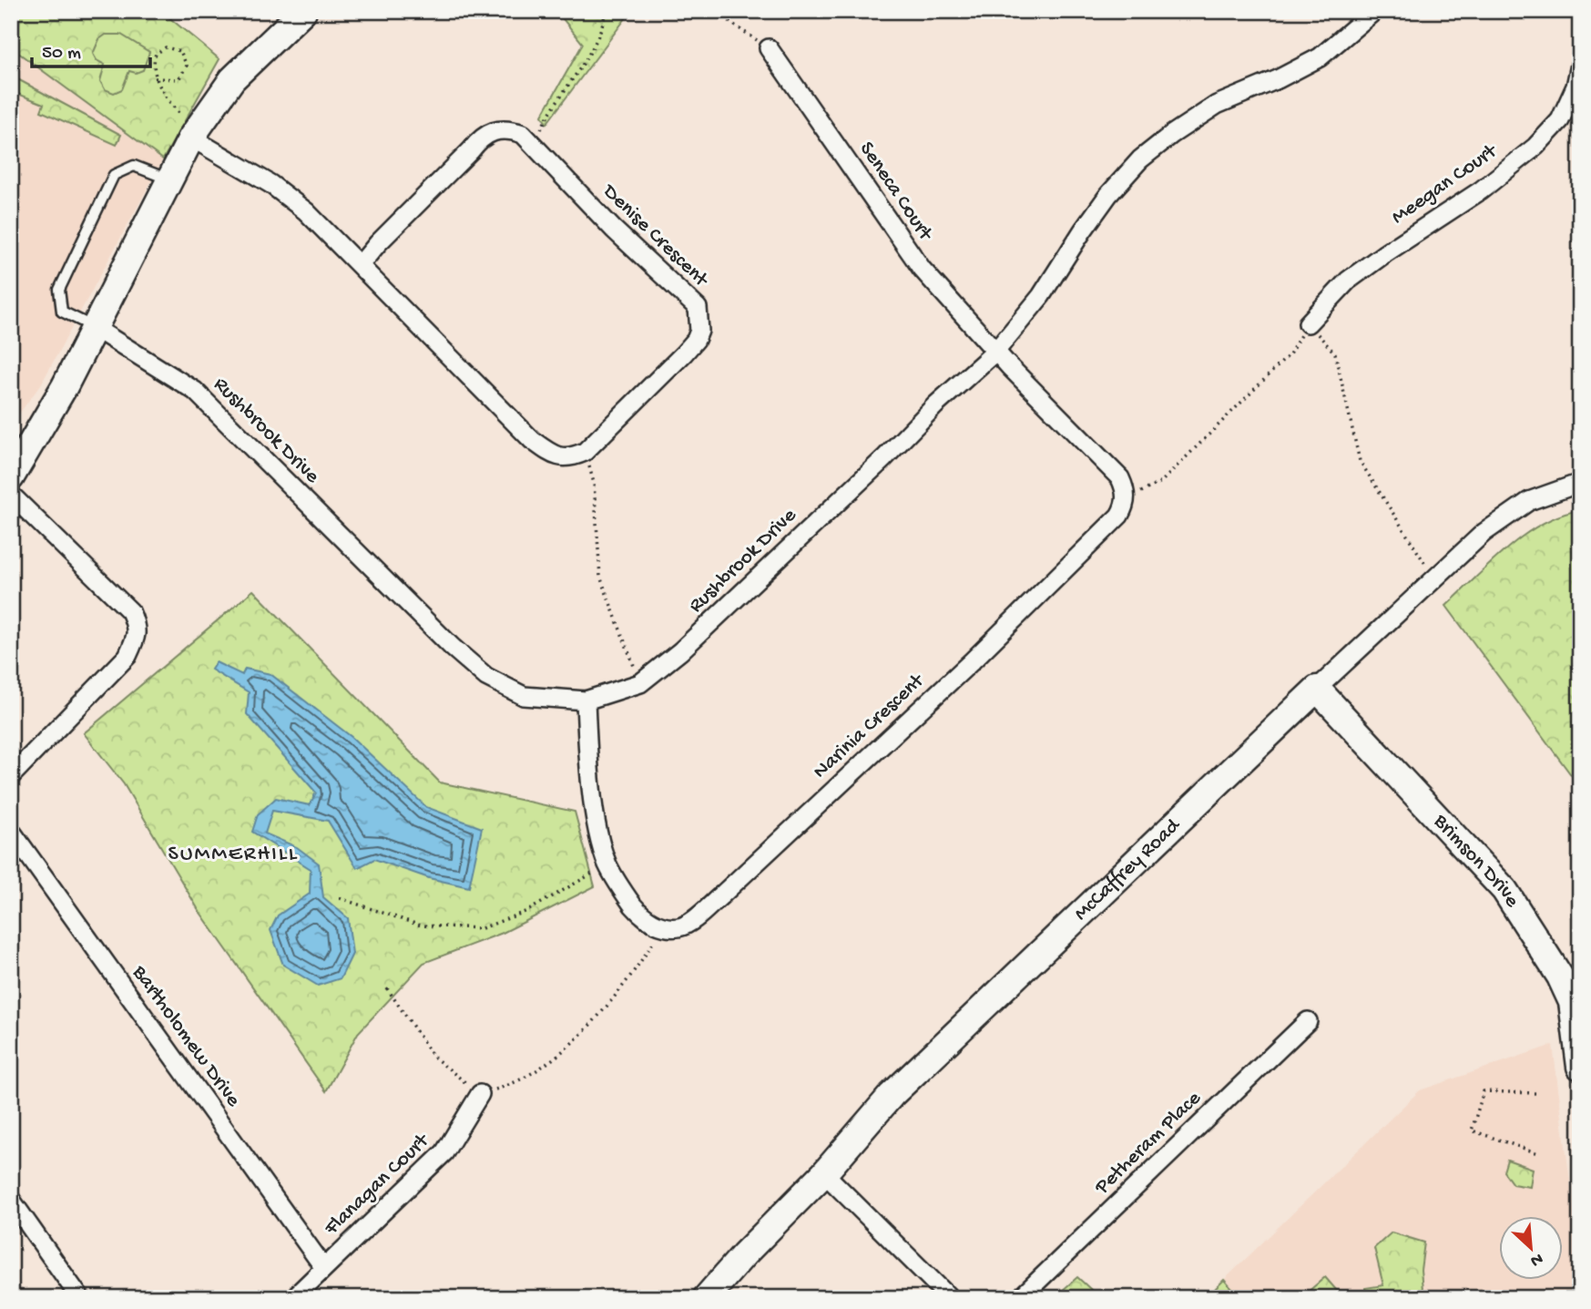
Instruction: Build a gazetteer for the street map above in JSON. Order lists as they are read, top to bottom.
{
  "streets": {
    "street": [
      "Meegan Court",
      "Seneca Court",
      "Denise Crescent",
      "Rushbrook Drive",
      "Narinia Crescent",
      "Brimson Drive",
      "McCaffrey Road",
      "Bartholomew Drive",
      "Petheram Place",
      "Flanagan Court"
    ]
  },
  "crossings": [
    ["Seneca Court", "Rushbrook Drive"],
    ["Brimson Drive", "McCaffrey Road"],
    ["Bartholomew Drive", "Flanagan Court"]
  ],
  "districts": ["SUMMERHILL"],
  "scale_bar": "50 m",
  "north": "bottom right"
}
